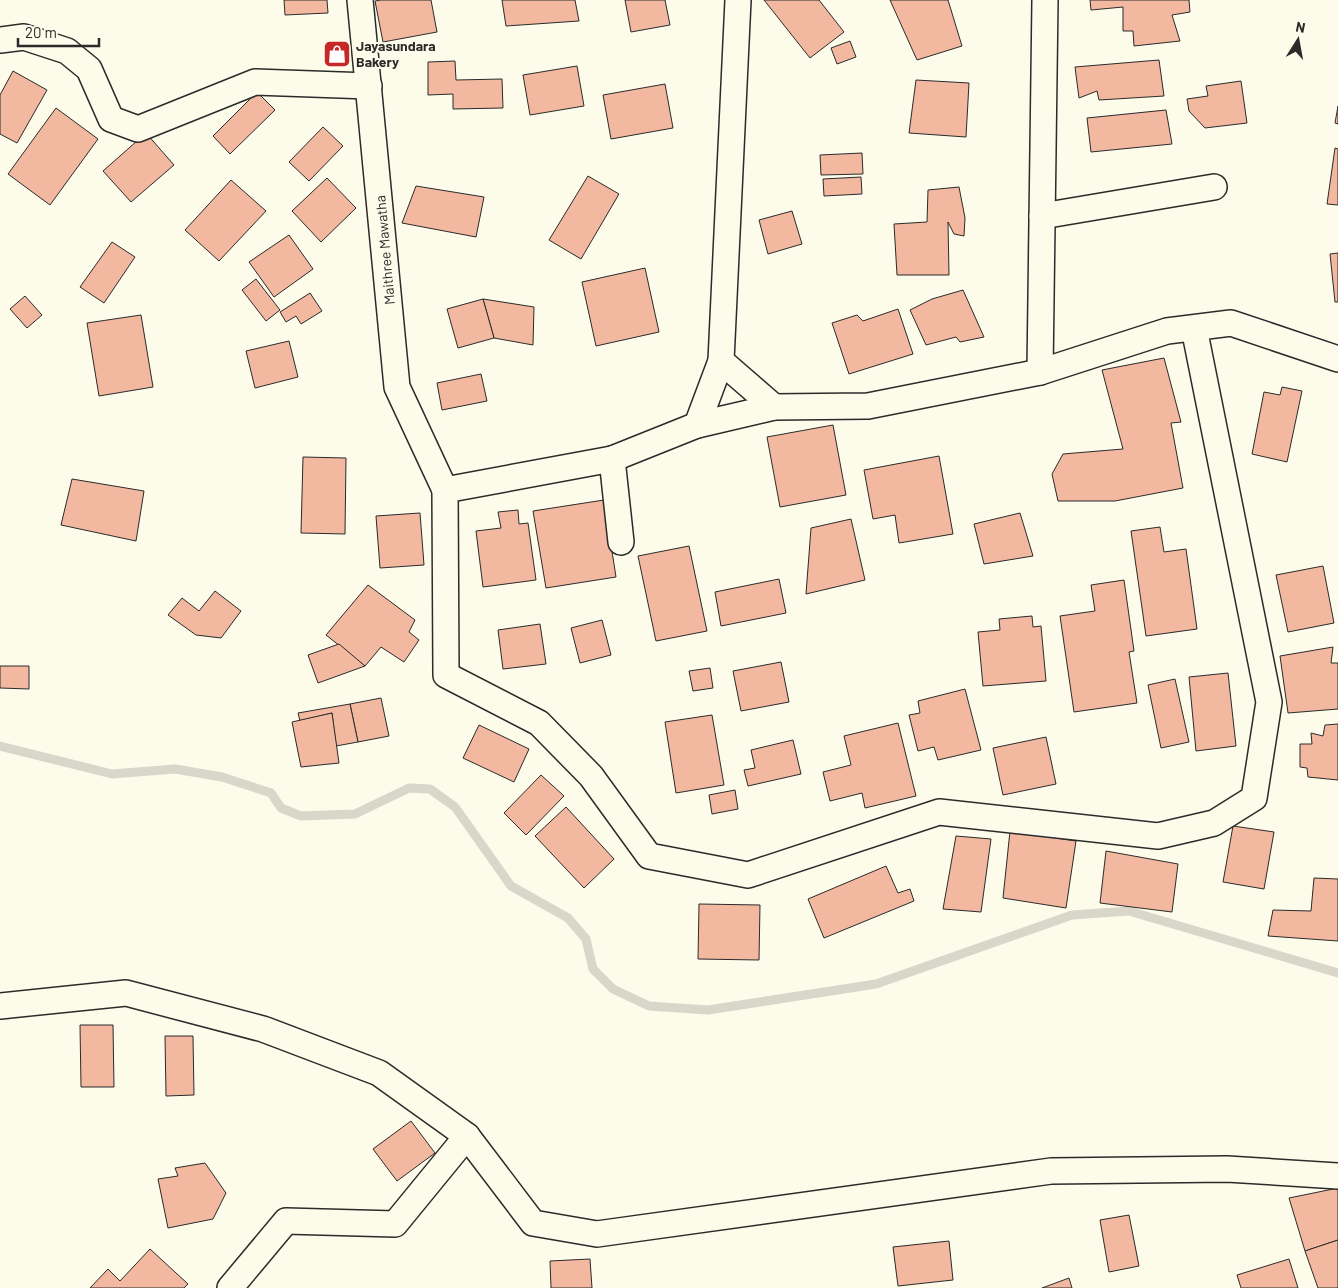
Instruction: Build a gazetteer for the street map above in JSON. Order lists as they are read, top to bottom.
{
  "streets": {
    "street": ["Maithree Mawatha"]
  },
  "places": {
    "shop": ["Jayasundara Bakery"]
  },
  "scale_bar": "20 m",
  "north": "top"
}
